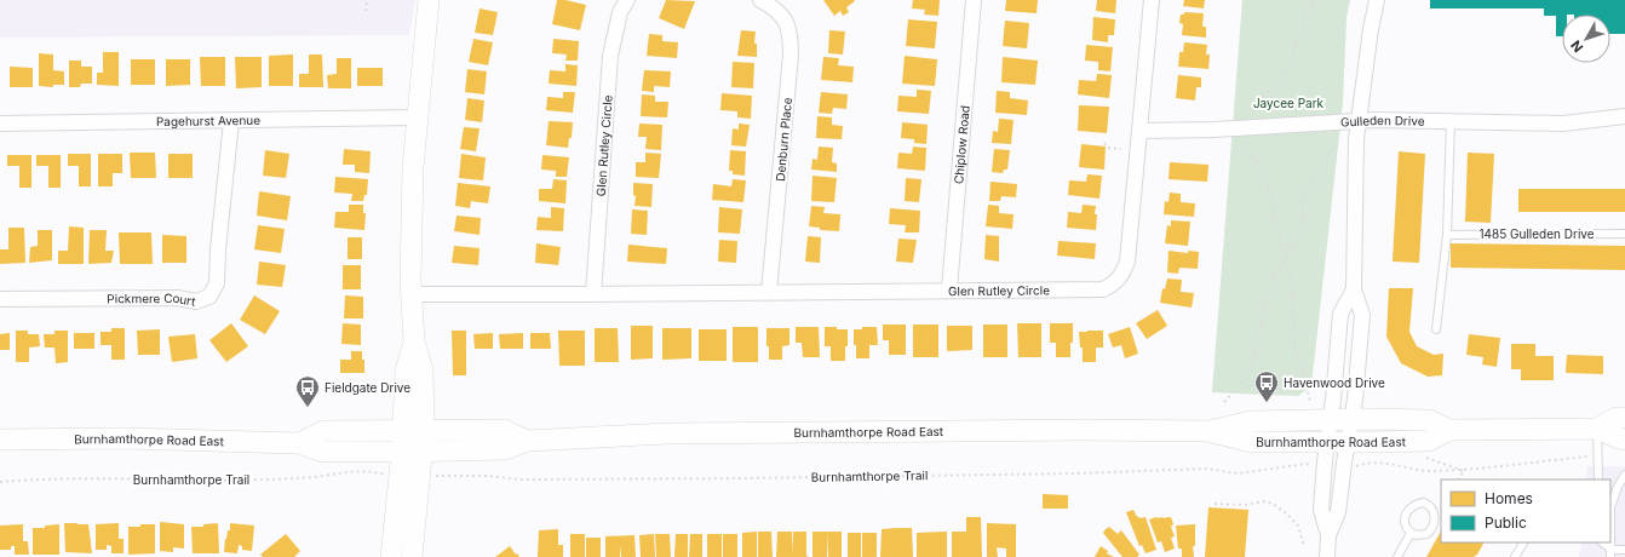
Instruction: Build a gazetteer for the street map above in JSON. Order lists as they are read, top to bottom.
{
  "streets": {
    "main road": ["Burnhamthorpe Road East"],
    "street": [
      "Pagehurst Avenue",
      "Gulleden Drive",
      "Denburn Place",
      "Chiplow Road",
      "Glen Rutley Circle",
      "Pickmere Court"
    ],
    "lane": ["1485 Gulleden Drive"],
    "path": ["Burnhamthorpe Trail"]
  },
  "crossings": [
    ["Pagehurst Avenue", "Pickmere Court"],
    ["Gulleden Drive", "Glen Rutley Circle"],
    ["Denburn Place", "Glen Rutley Circle"],
    ["Chiplow Road", "Glen Rutley Circle"]
  ],
  "parks": ["Jaycee Park"],
  "places": {
    "bus stop": ["Havenwood Drive", "Fieldgate Drive"]
  },
  "legend": ["Homes", "Public"],
  "north": "bottom left"
}
